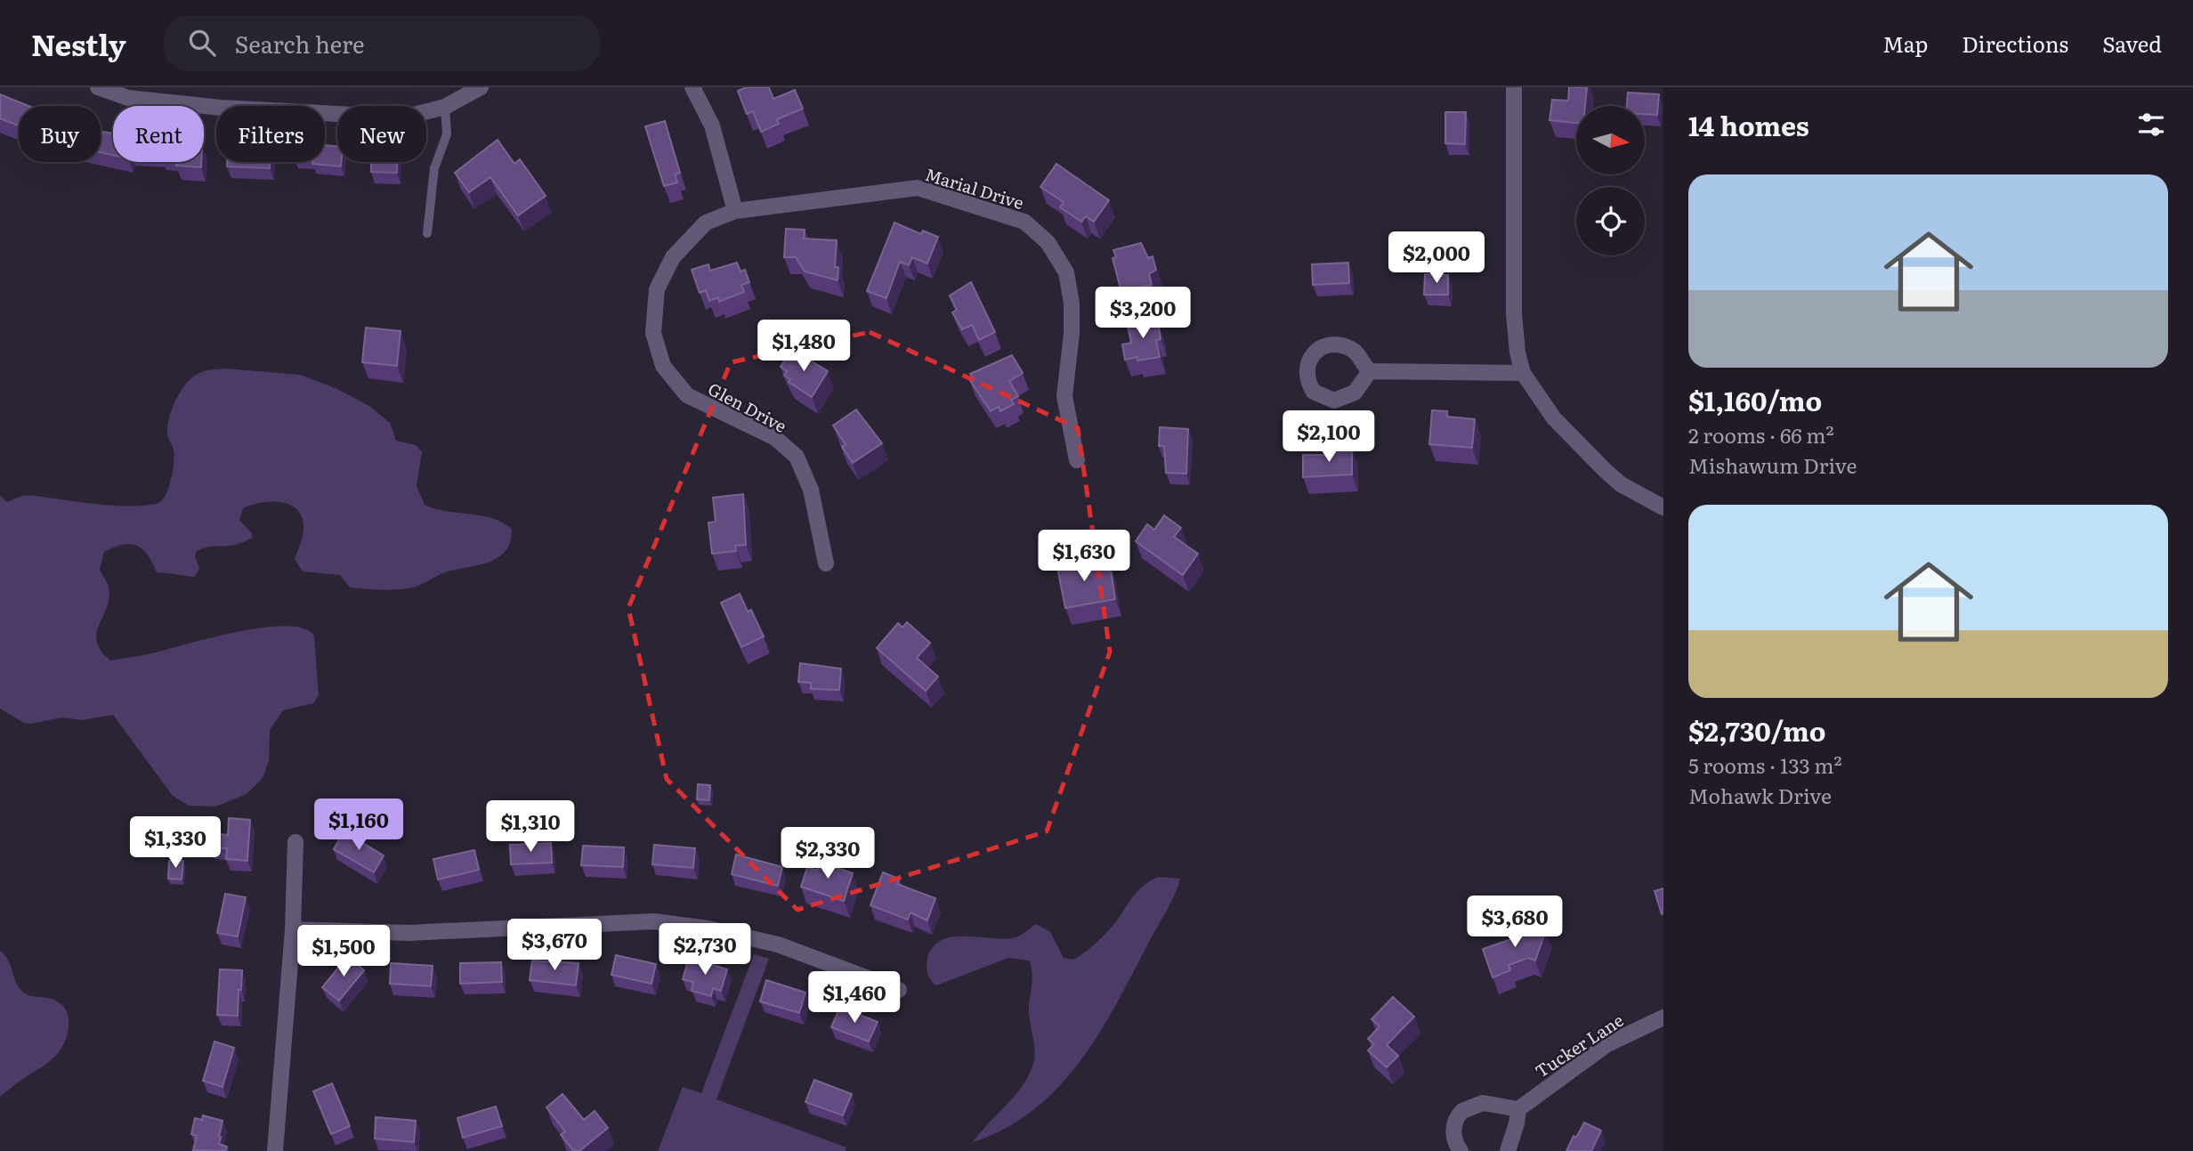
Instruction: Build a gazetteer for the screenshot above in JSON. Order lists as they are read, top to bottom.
{
  "streets": {
    "street": ["Marial Drive", "Glen Drive", "Tucker Lane"]
  },
  "crossings": [
    ["Marial Drive", "Glen Drive"]
  ],
  "north": "right",
  "page": {
    "header": "Nestly",
    "search": "Search here",
    "nav": ["Map", "Directions", "Saved"],
    "heading": "14 homes",
    "chip": [
      "Buy",
      "Rent",
      "Filters",
      "New"
    ],
    "list": [
      {
        "name": "$1,160/mo",
        "note": "2 rooms · 66 m² · Mishawum Drive"
      },
      {
        "name": "$2,730/mo",
        "note": "5 rooms · 133 m² · Mohawk Drive"
      }
    ],
    "price": [
      "$2,000",
      "$3,200",
      "$1,480",
      "$2,100",
      "$1,630",
      "$1,160",
      "$1,310",
      "$1,330",
      "$2,330",
      "$3,680",
      "$3,670",
      "$2,730",
      "$1,500",
      "$1,460"
    ]
  }
}
